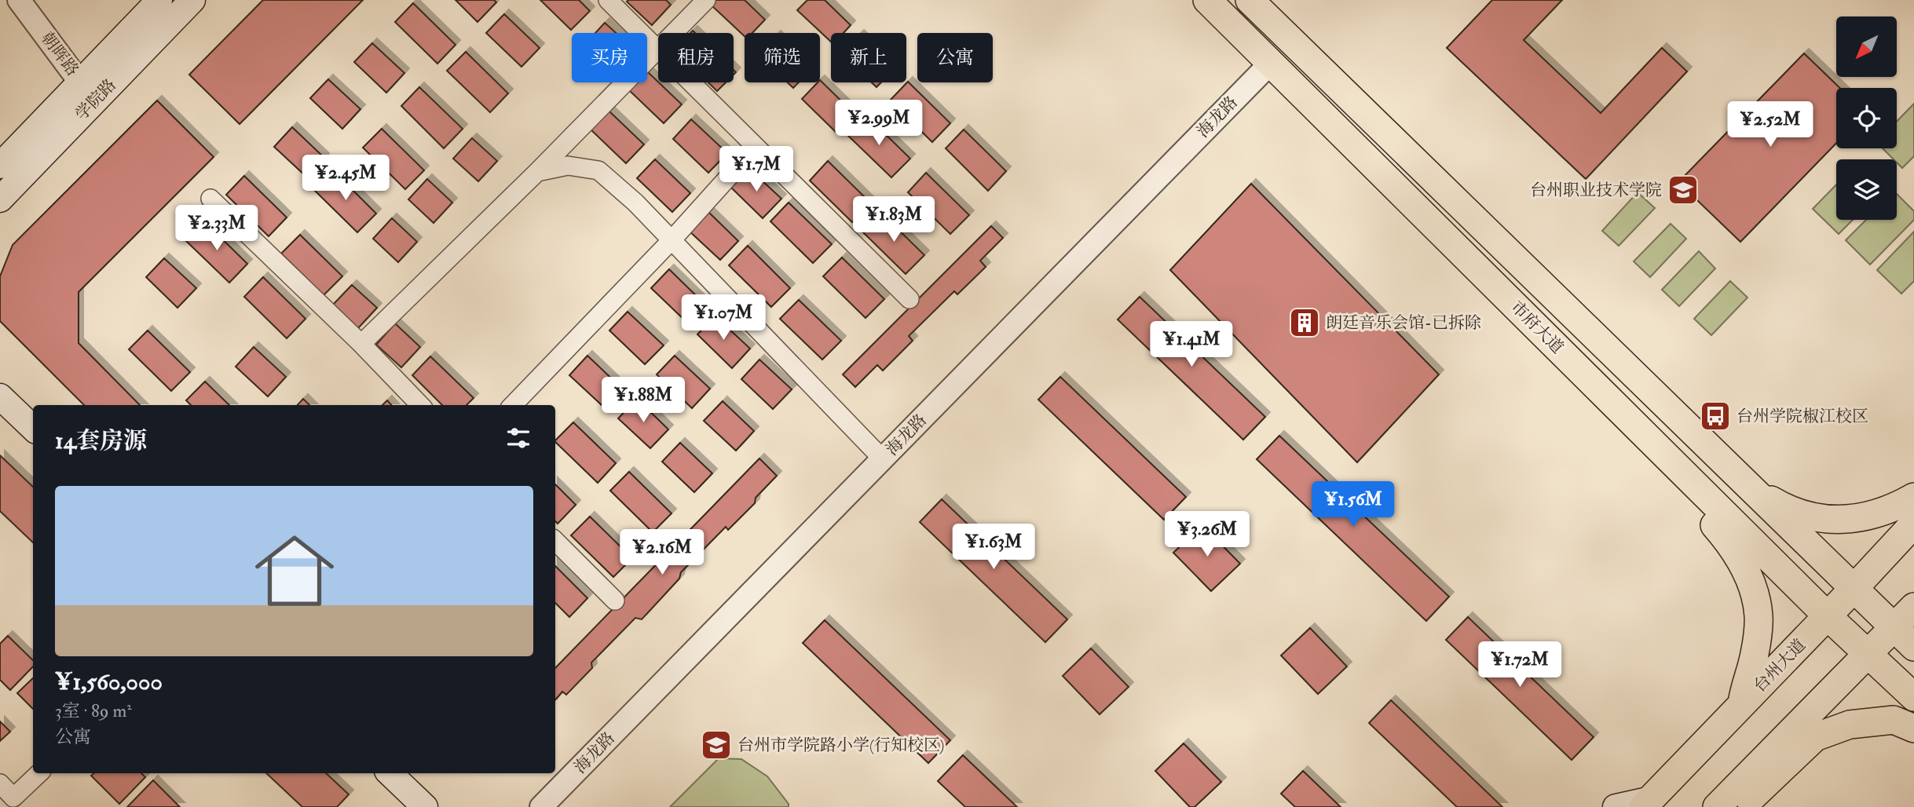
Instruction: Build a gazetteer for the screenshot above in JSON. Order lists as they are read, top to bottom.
{
  "streets": {
    "main road": ["学院路", "市府大道", "台州大道"],
    "street": ["朝晖路", "海龙路"]
  },
  "crossings": [
    ["朝晖路", "学院路"],
    ["海龙路", "市府大道"],
    ["市府大道", "台州大道"]
  ],
  "places": {
    "school or university": ["台州职业技术学院", "台州市学院路小学(行知校区)"],
    "building": ["朗廷音乐会馆-已拆除"],
    "bus stop": ["台州学院椒江校区"]
  },
  "north": "bottom left",
  "page": {
    "chip": [
      "买房",
      "租房",
      "筛选",
      "新上",
      "公寓"
    ],
    "price": [
      "¥2.99M",
      "¥2.52M",
      "¥1.7M",
      "¥2.45M",
      "¥1.83M",
      "¥2.33M",
      "¥1.07M",
      "¥1.41M",
      "¥1.88M",
      "¥1.56M",
      "¥3.26M",
      "¥1.63M",
      "¥2.16M",
      "¥1.72M"
    ],
    "heading": "14套房源",
    "list": [
      {
        "name": "¥1,560,000",
        "note": "3室 · 89 m² · 公寓"
      }
    ]
  }
}
